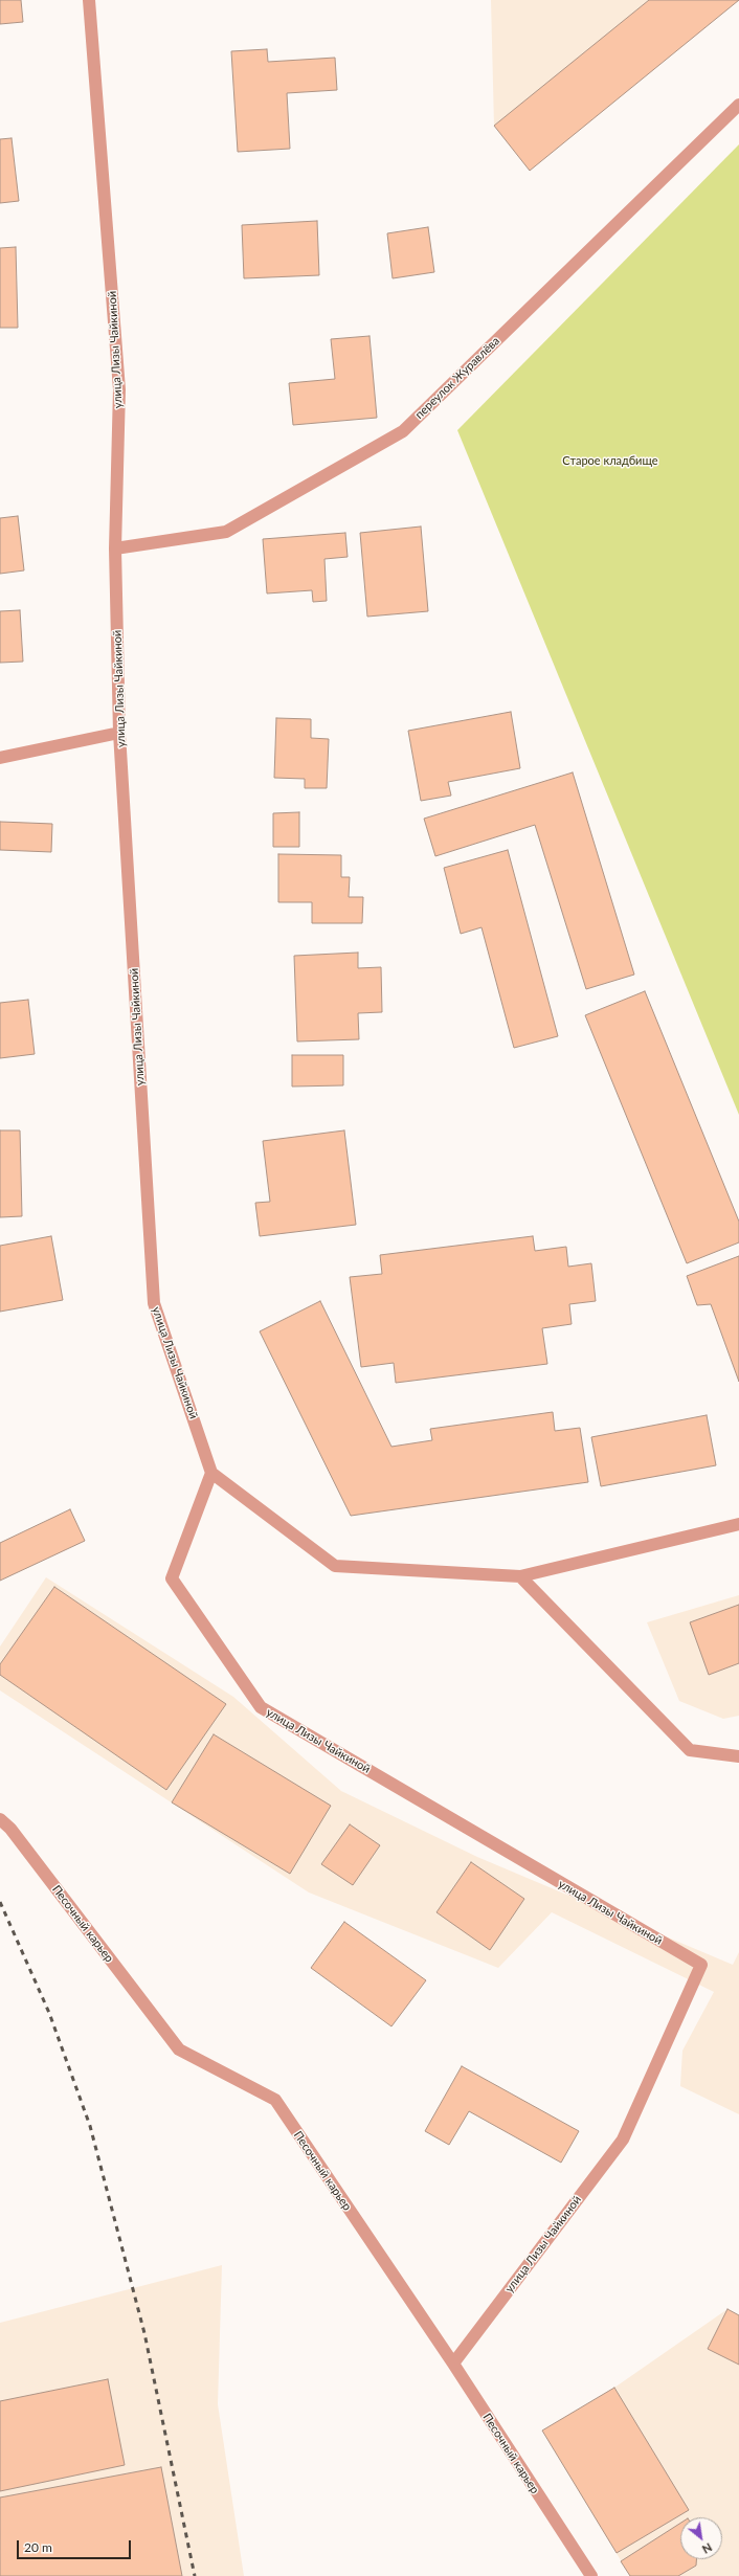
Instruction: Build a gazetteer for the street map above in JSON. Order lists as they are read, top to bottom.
{
  "streets": {
    "street": ["улица Лизы Чайкиной", "переулок Журавлёва", "Песочный карьер"]
  },
  "crossings": [
    ["улица Лизы Чайкиной", "переулок Журавлёва"],
    ["улица Лизы Чайкиной", "Песочный карьер"]
  ],
  "parks": ["Старое кладбище"],
  "scale_bar": "20 m",
  "north": "bottom right"
}
